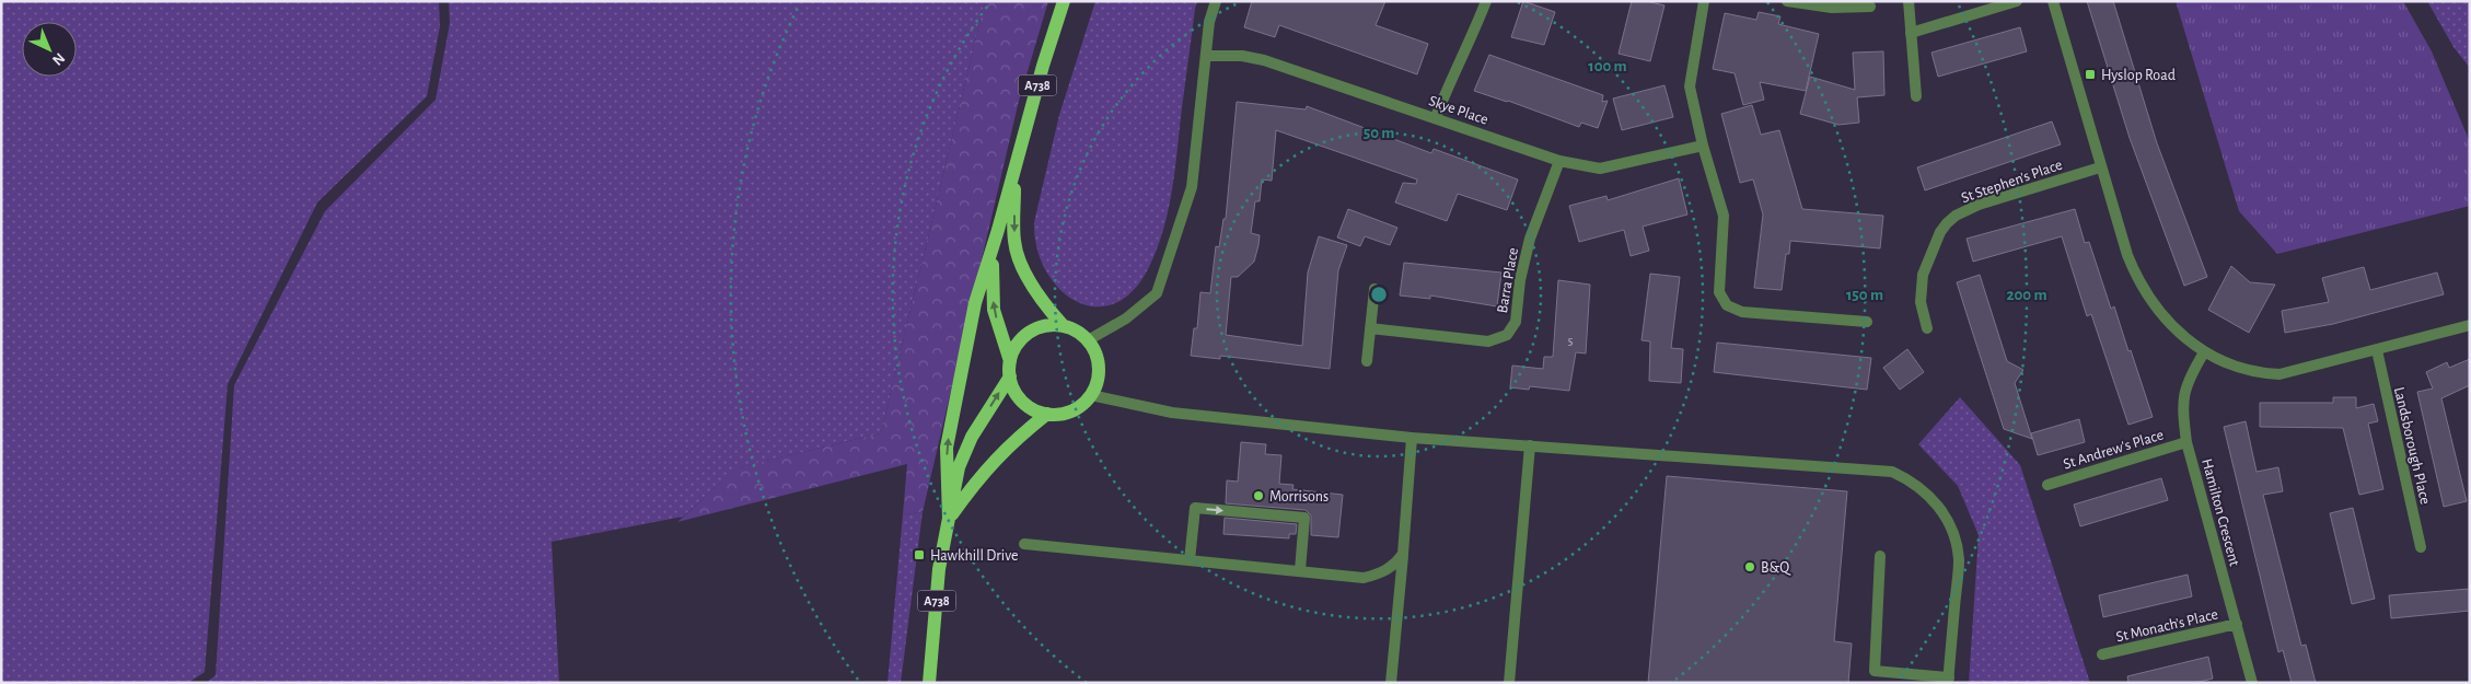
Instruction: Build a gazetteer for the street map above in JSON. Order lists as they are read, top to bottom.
{
  "streets": {
    "main road": ["A738"],
    "street": [
      "Skye Place",
      "St Stephen's Place",
      "Barra Place",
      "Landsborough Place",
      "St Andrew's Place",
      "Hamilton Crescent",
      "St Monach's Place"
    ]
  },
  "crossings": [
    ["Skye Place", "Barra Place"],
    ["St Andrew's Place", "Hamilton Crescent"],
    ["Hamilton Crescent", "St Monach's Place"]
  ],
  "places": {
    "transit": ["Hyslop Road", "Hawkhill Drive"],
    "other": ["Morrisons", "B&Q"]
  },
  "house_numbers": ["5"],
  "north": "bottom right",
  "rings": [
    "100 m",
    "50 m",
    "150 m",
    "200 m"
  ]
}
